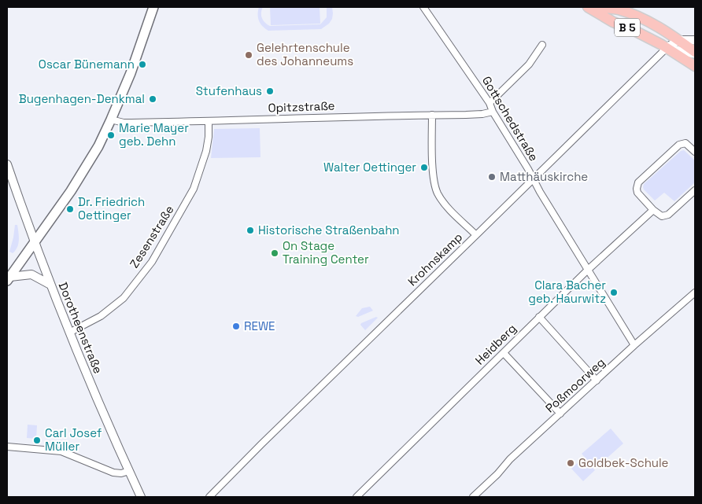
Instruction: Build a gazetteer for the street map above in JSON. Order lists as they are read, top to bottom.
{
  "streets": {
    "main road": ["B 5"],
    "street": [
      "Opitzstraße",
      "Gottschedstraße",
      "Zesenstraße",
      "Krohnskamp",
      "Dorotheenstraße",
      "Heidberg",
      "Poßmoorweg"
    ]
  },
  "crossings": [
    ["B 5", "Krohnskamp"],
    ["Opitzstraße", "Gottschedstraße"],
    ["Opitzstraße", "Zesenstraße"],
    ["Gottschedstraße", "Krohnskamp"],
    ["Gottschedstraße", "Heidberg"],
    ["Gottschedstraße", "Poßmoorweg"],
    ["Zesenstraße", "Dorotheenstraße"]
  ],
  "places": [
    "Gelehrtenschule des Johanneums",
    "Oscar Bünemann",
    "Stufenhaus",
    "Bugenhagen-Denkmal",
    "Marie Mayer geb. Dehn",
    "Walter Oettinger",
    "Matthäuskirche",
    "Dr. Friedrich Oettinger",
    "Historische Straßenbahn",
    "On Stage Training Center",
    "Clara Bacher geb. Haurwitz",
    "REWE",
    "Carl Josef Müller",
    "Goldbek-Schule"
  ]
}
